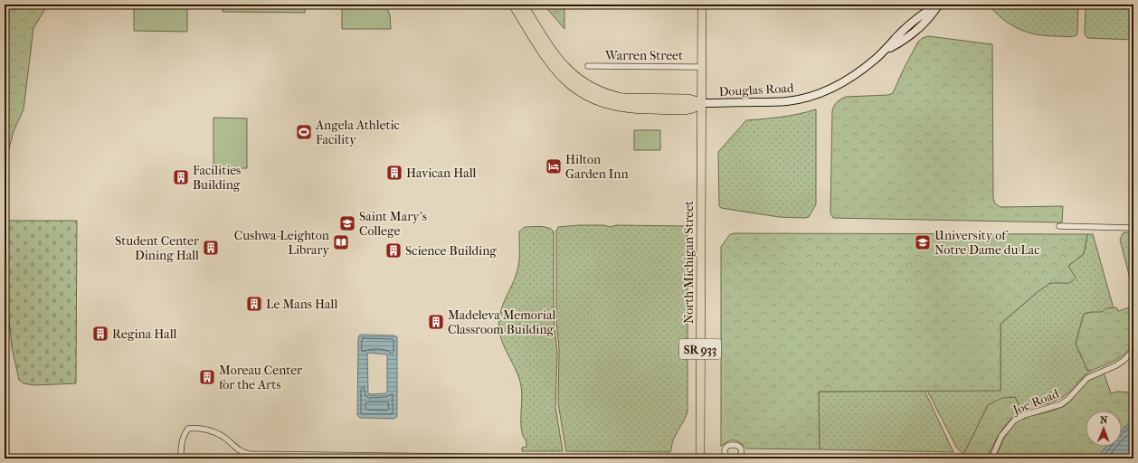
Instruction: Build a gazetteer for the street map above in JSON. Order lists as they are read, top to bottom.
{
  "streets": {
    "main road": ["North Michigan Street", "SR 933"],
    "street": ["Warren Street", "Douglas Road", "Joe Road"]
  },
  "crossings": [
    ["Warren Street", "North Michigan Street"],
    ["Warren Street", "SR 933"],
    ["Douglas Road", "North Michigan Street"],
    ["North Michigan Street", "SR 933"]
  ],
  "places": {
    "sports": ["Angela Athletic Facility"],
    "hotel": ["Hilton Garden Inn"],
    "building": [
      "Havican Hall",
      "Facilities Building",
      "Student Center Dining Hall",
      "Science Building",
      "Le Mans Hall",
      "Madeleva Memorial Classroom Building",
      "Regina Hall",
      "Moreau Center for the Arts"
    ],
    "school or university": ["Saint Mary's College", "University of Notre Dame du Lac"],
    "library": ["Cushwa-Leighton Library"]
  },
  "north": "top"
}
